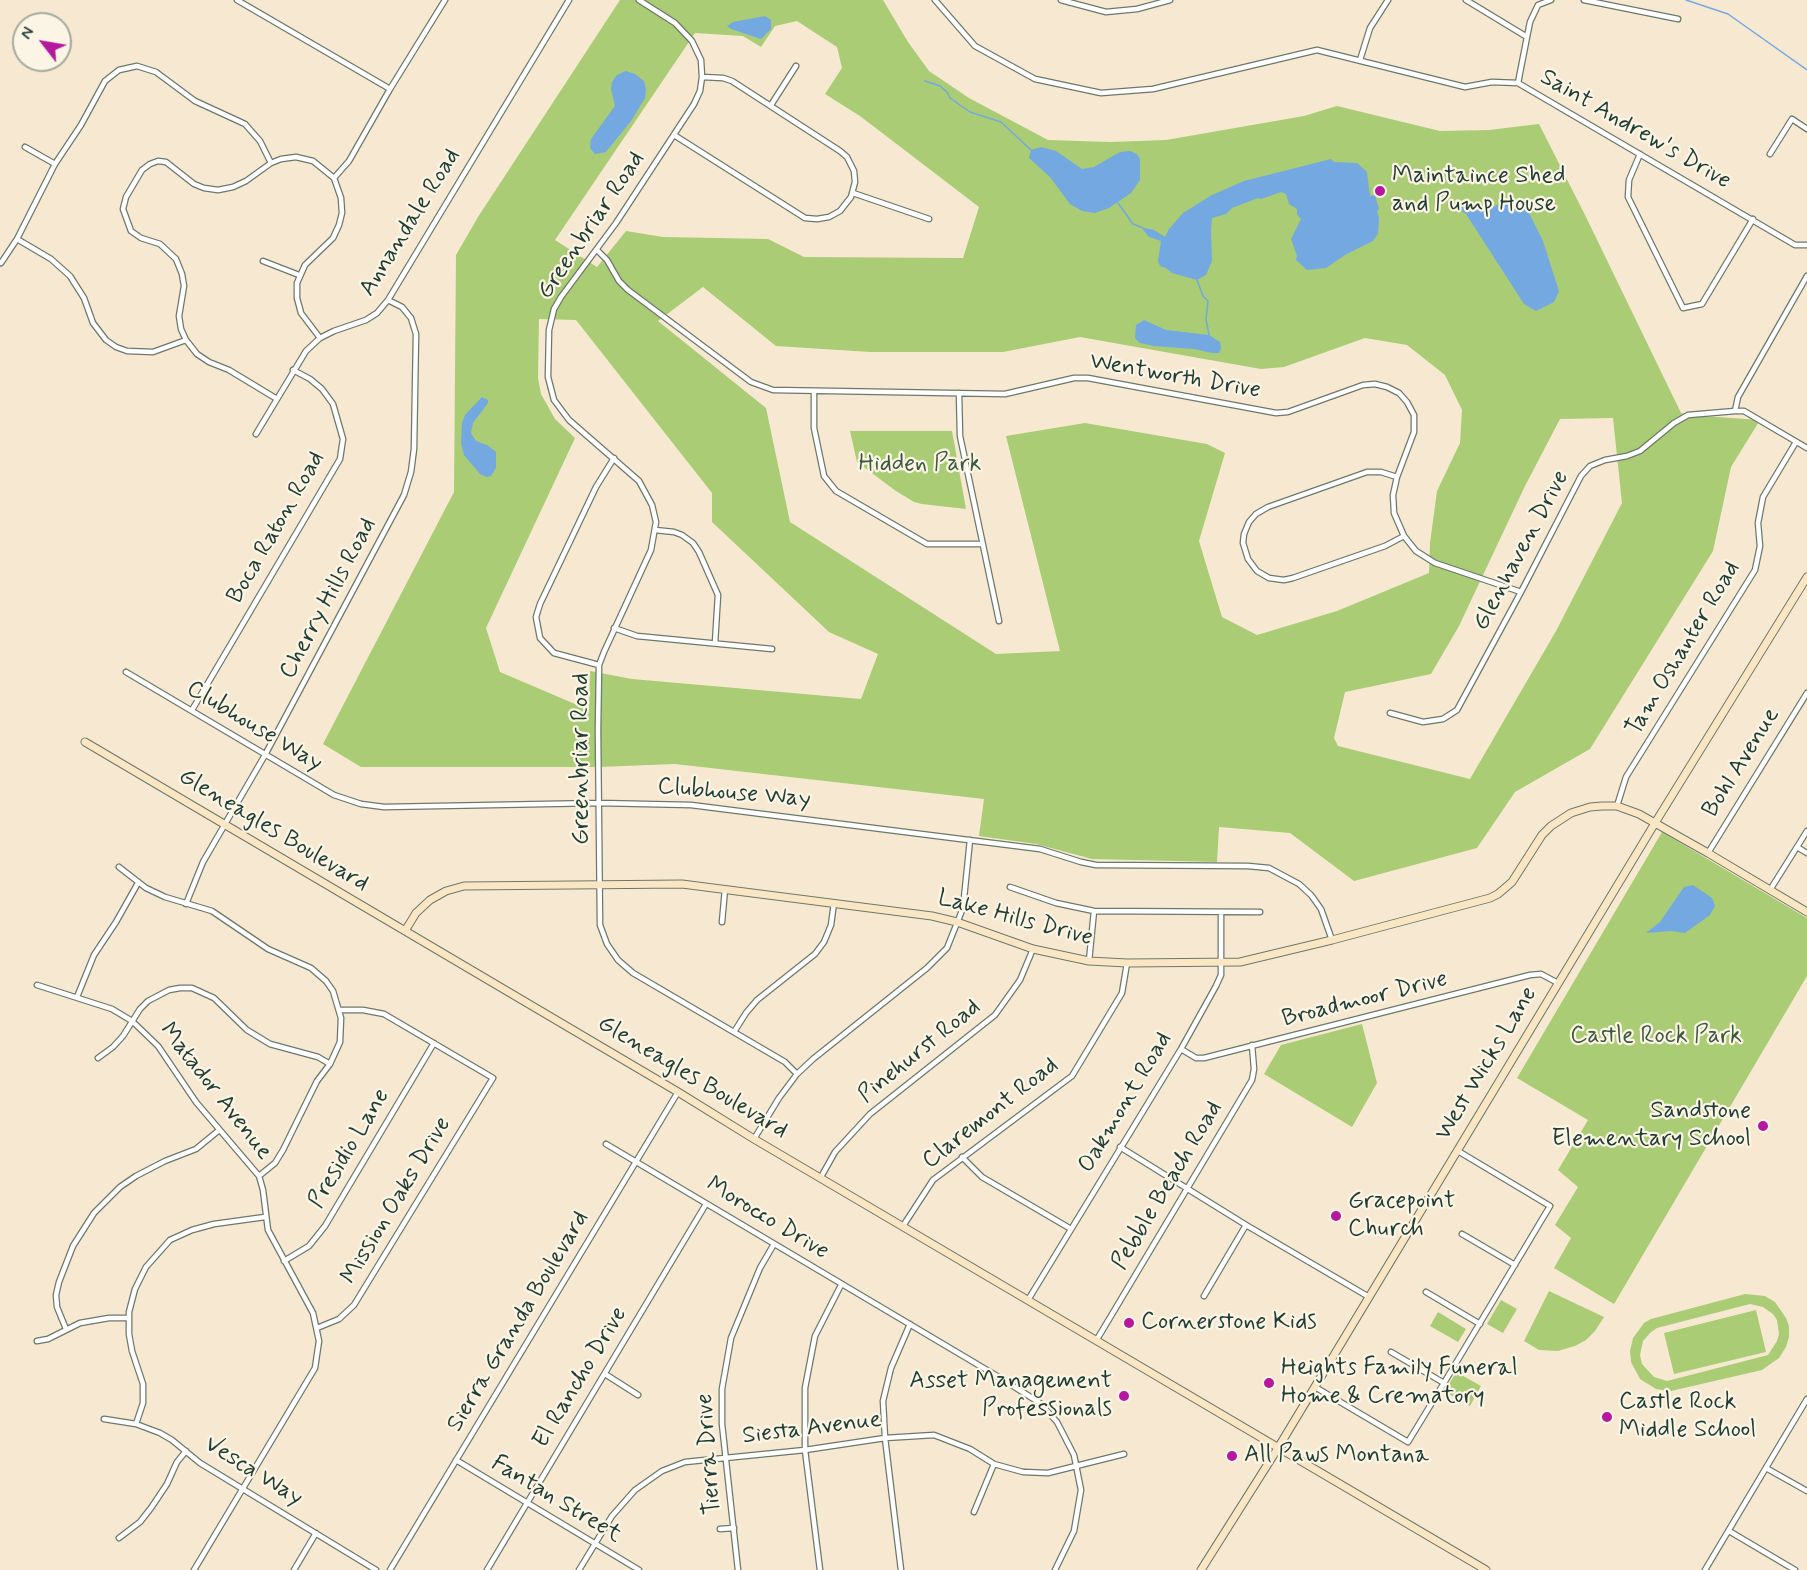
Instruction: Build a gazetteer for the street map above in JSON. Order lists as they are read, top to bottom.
{
  "streets": {
    "street": [
      "Saint Andrew's Drive",
      "Annandale Road",
      "Greenbriar Road",
      "Wentworth Drive",
      "Boca Raton Road",
      "Glenhaven Drive",
      "Cherry Hills Road",
      "Tam Oshanter Road",
      "Clubhouse Way",
      "Bohl Avenue",
      "Gleneagles Boulevard",
      "Lake Hills Drive",
      "Broadmoor Drive",
      "Pinehurst Road",
      "West Wicks Lane",
      "Matador Avenue",
      "Oakmont Road",
      "Claremont Road",
      "Presidio Lane",
      "Pebble Beach Road",
      "Mission Oaks Drive",
      "Morocco Drive",
      "Sierra Granda Boulevard",
      "El Rancho Drive",
      "Siesta Avenue",
      "Tierra Drive",
      "Vesca Way",
      "Fantan Street"
    ]
  },
  "crossings": [
    ["Annandale Road", "Boca Raton Road"],
    ["Annandale Road", "Cherry Hills Road"],
    ["Greenbriar Road", "Wentworth Drive"],
    ["Greenbriar Road", "Clubhouse Way"],
    ["Greenbriar Road", "Lake Hills Drive"],
    ["Wentworth Drive", "Glenhaven Drive"],
    ["Boca Raton Road", "Clubhouse Way"],
    ["Glenhaven Drive", "Tam Oshanter Road"],
    ["Cherry Hills Road", "Clubhouse Way"],
    ["Cherry Hills Road", "Gleneagles Boulevard"],
    ["Tam Oshanter Road", "Lake Hills Drive"],
    ["Clubhouse Way", "Lake Hills Drive"],
    ["Bohl Avenue", "Lake Hills Drive"],
    ["Gleneagles Boulevard", "Lake Hills Drive"],
    ["Gleneagles Boulevard", "Pinehurst Road"],
    ["Gleneagles Boulevard", "West Wicks Lane"],
    ["Gleneagles Boulevard", "Oakmont Road"],
    ["Gleneagles Boulevard", "Claremont Road"],
    ["Gleneagles Boulevard", "Pebble Beach Road"],
    ["Gleneagles Boulevard", "Sierra Granda Boulevard"],
    ["Lake Hills Drive", "Pinehurst Road"],
    ["Lake Hills Drive", "West Wicks Lane"],
    ["Lake Hills Drive", "Oakmont Road"],
    ["Lake Hills Drive", "Claremont Road"],
    ["Broadmoor Drive", "West Wicks Lane"],
    ["Broadmoor Drive", "Oakmont Road"],
    ["Broadmoor Drive", "Pebble Beach Road"],
    ["Matador Avenue", "Presidio Lane"],
    ["Matador Avenue", "Mission Oaks Drive"],
    ["Matador Avenue", "Vesca Way"],
    ["Presidio Lane", "Mission Oaks Drive"],
    ["Morocco Drive", "Sierra Granda Boulevard"],
    ["Morocco Drive", "El Rancho Drive"],
    ["Morocco Drive", "Siesta Avenue"],
    ["Morocco Drive", "Tierra Drive"],
    ["Sierra Granda Boulevard", "Fantan Street"],
    ["El Rancho Drive", "Fantan Street"],
    ["Siesta Avenue", "Tierra Drive"],
    ["Siesta Avenue", "Fantan Street"]
  ],
  "parks": ["Hidden Park", "Castle Rock Park"],
  "places": [
    "Maintaince Shed and Pump House",
    "Sandstone Elementary School",
    "Gracepoint Church",
    "Cornerstone Kids",
    "Heights Family Funeral Home & Crematory",
    "Asset Management Professionals",
    "Castle Rock Middle School",
    "All Paws Montana"
  ],
  "north": "top left"
}
